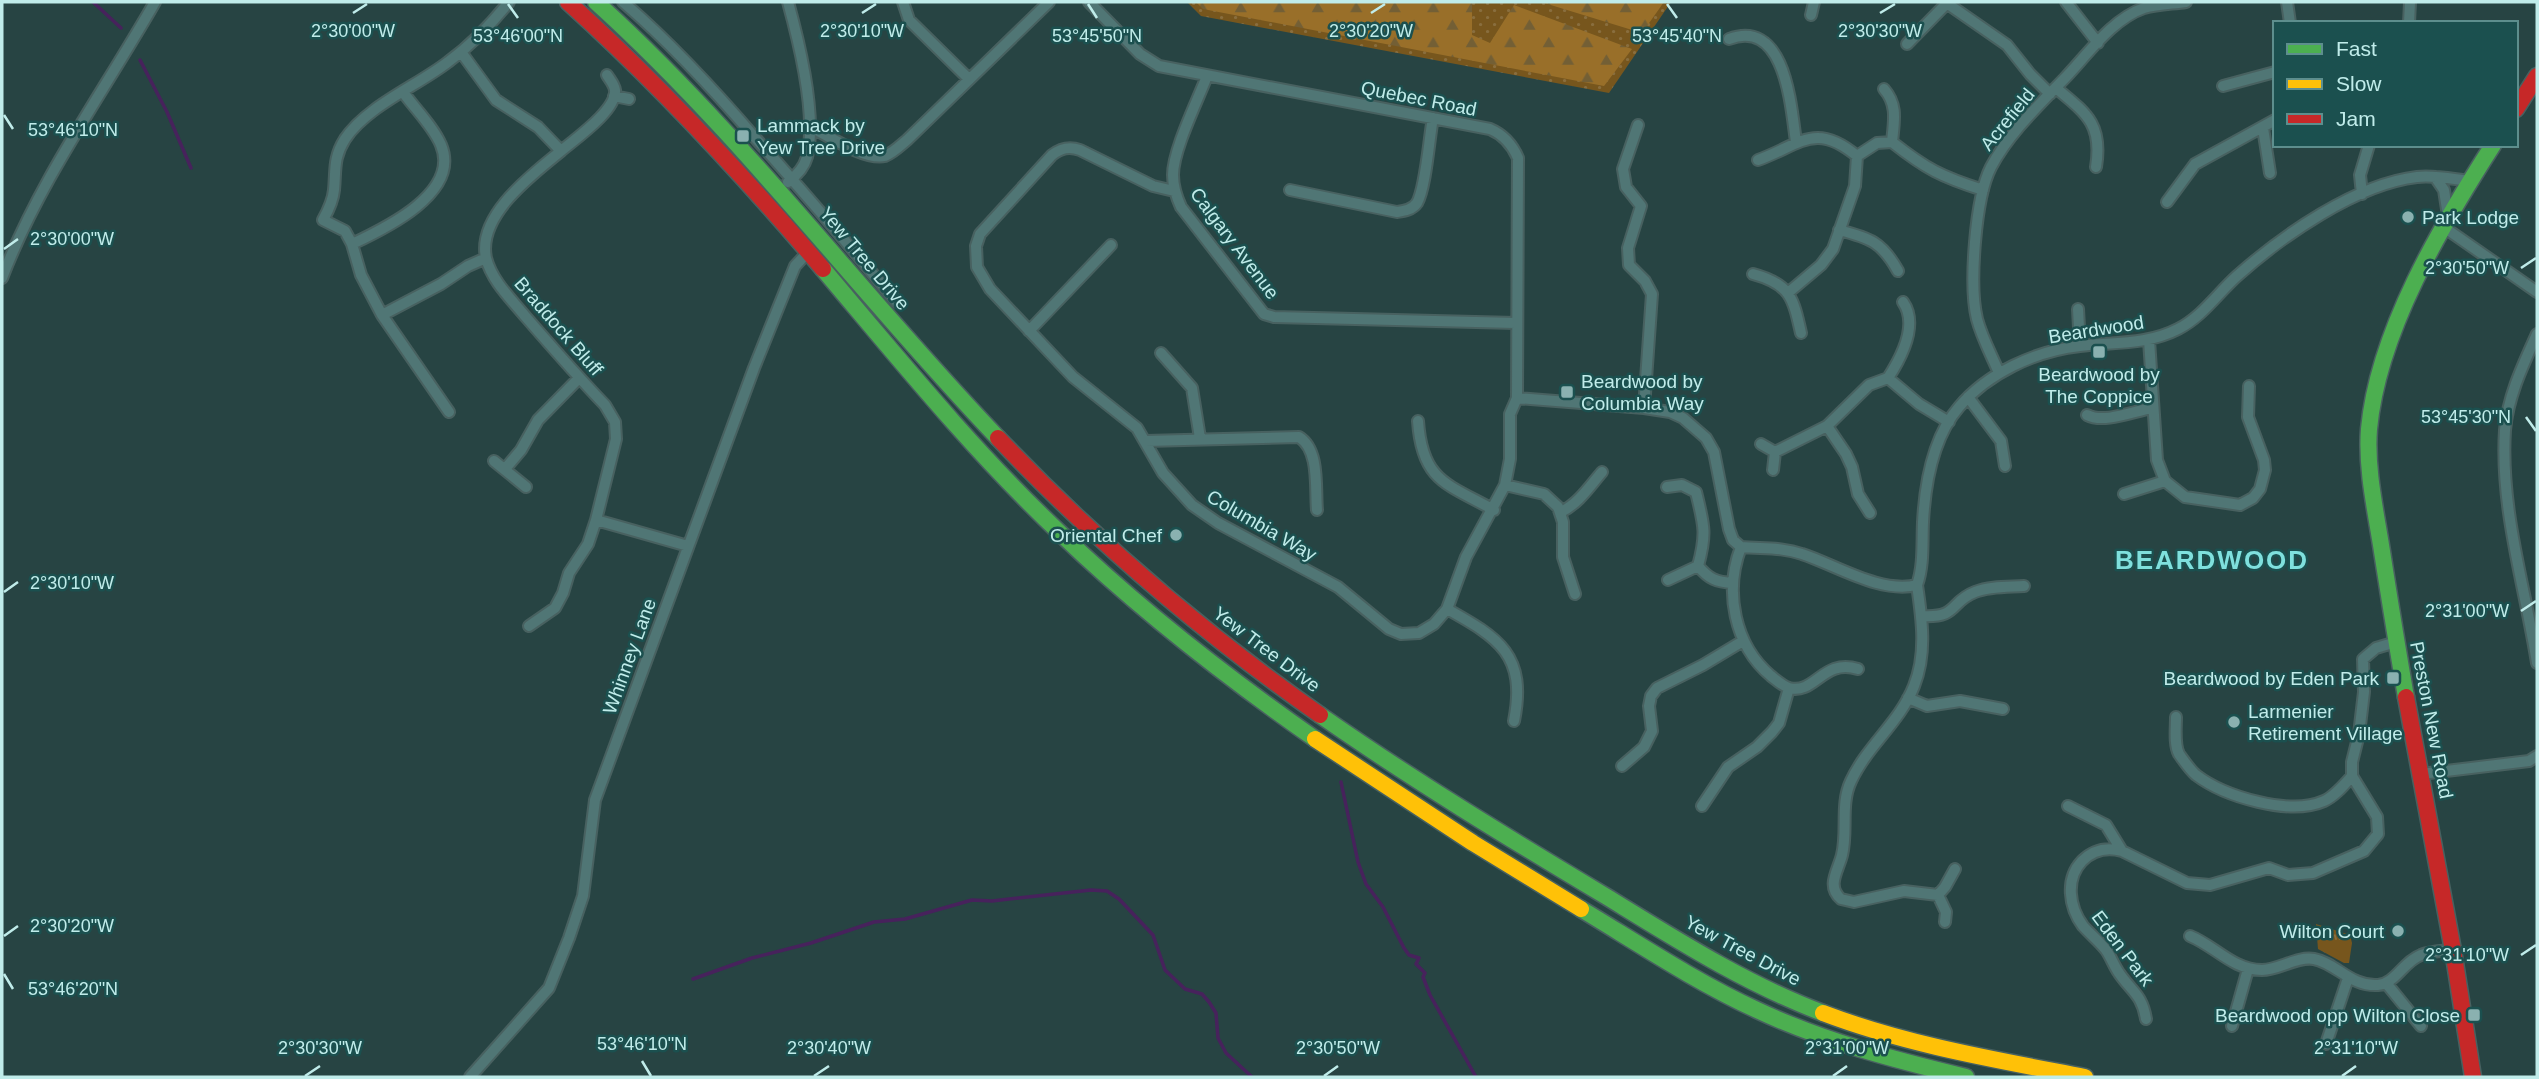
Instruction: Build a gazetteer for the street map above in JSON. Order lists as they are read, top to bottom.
{
  "streets": {
    "highway": ["Yew Tree Drive", "Preston New Road"],
    "street": [
      "Quebec Road",
      "Acrefield",
      "Calgary Avenue",
      "Braddock Bluff",
      "Beardwood",
      "Columbia Way",
      "Whinney Lane",
      "Eden Park"
    ]
  },
  "crossings": [
    ["Quebec Road", "Calgary Avenue"],
    ["Quebec Road", "Columbia Way"],
    ["Acrefield", "Beardwood"],
    ["Calgary Avenue", "Columbia Way"],
    ["Yew Tree Drive", "Whinney Lane"],
    ["Beardwood", "Preston New Road"]
  ],
  "districts": ["BEARDWOOD"],
  "places": {
    "transit": [
      "Lammack by Yew Tree Drive",
      "Beardwood by The Coppice",
      "Beardwood by Columbia Way",
      "Beardwood by Eden Park",
      "Beardwood opp Wilton Close"
    ],
    "other": [
      "Park Lodge",
      "Oriental Chef",
      "Larmenier Retirement Village",
      "Wilton Court"
    ]
  },
  "legend": ["Fast", "Slow", "Jam"],
  "coordinates": [
    "2°30'00\"W",
    "2°30'10\"W",
    "2°30'20\"W",
    "2°30'30\"W",
    "53°46'00\"N",
    "53°45'50\"N",
    "53°45'40\"N",
    "53°46'10\"N",
    "2°30'50\"W",
    "53°45'30\"N",
    "2°31'00\"W",
    "2°31'10\"W",
    "53°46'20\"N",
    "2°30'40\"W"
  ]
}
